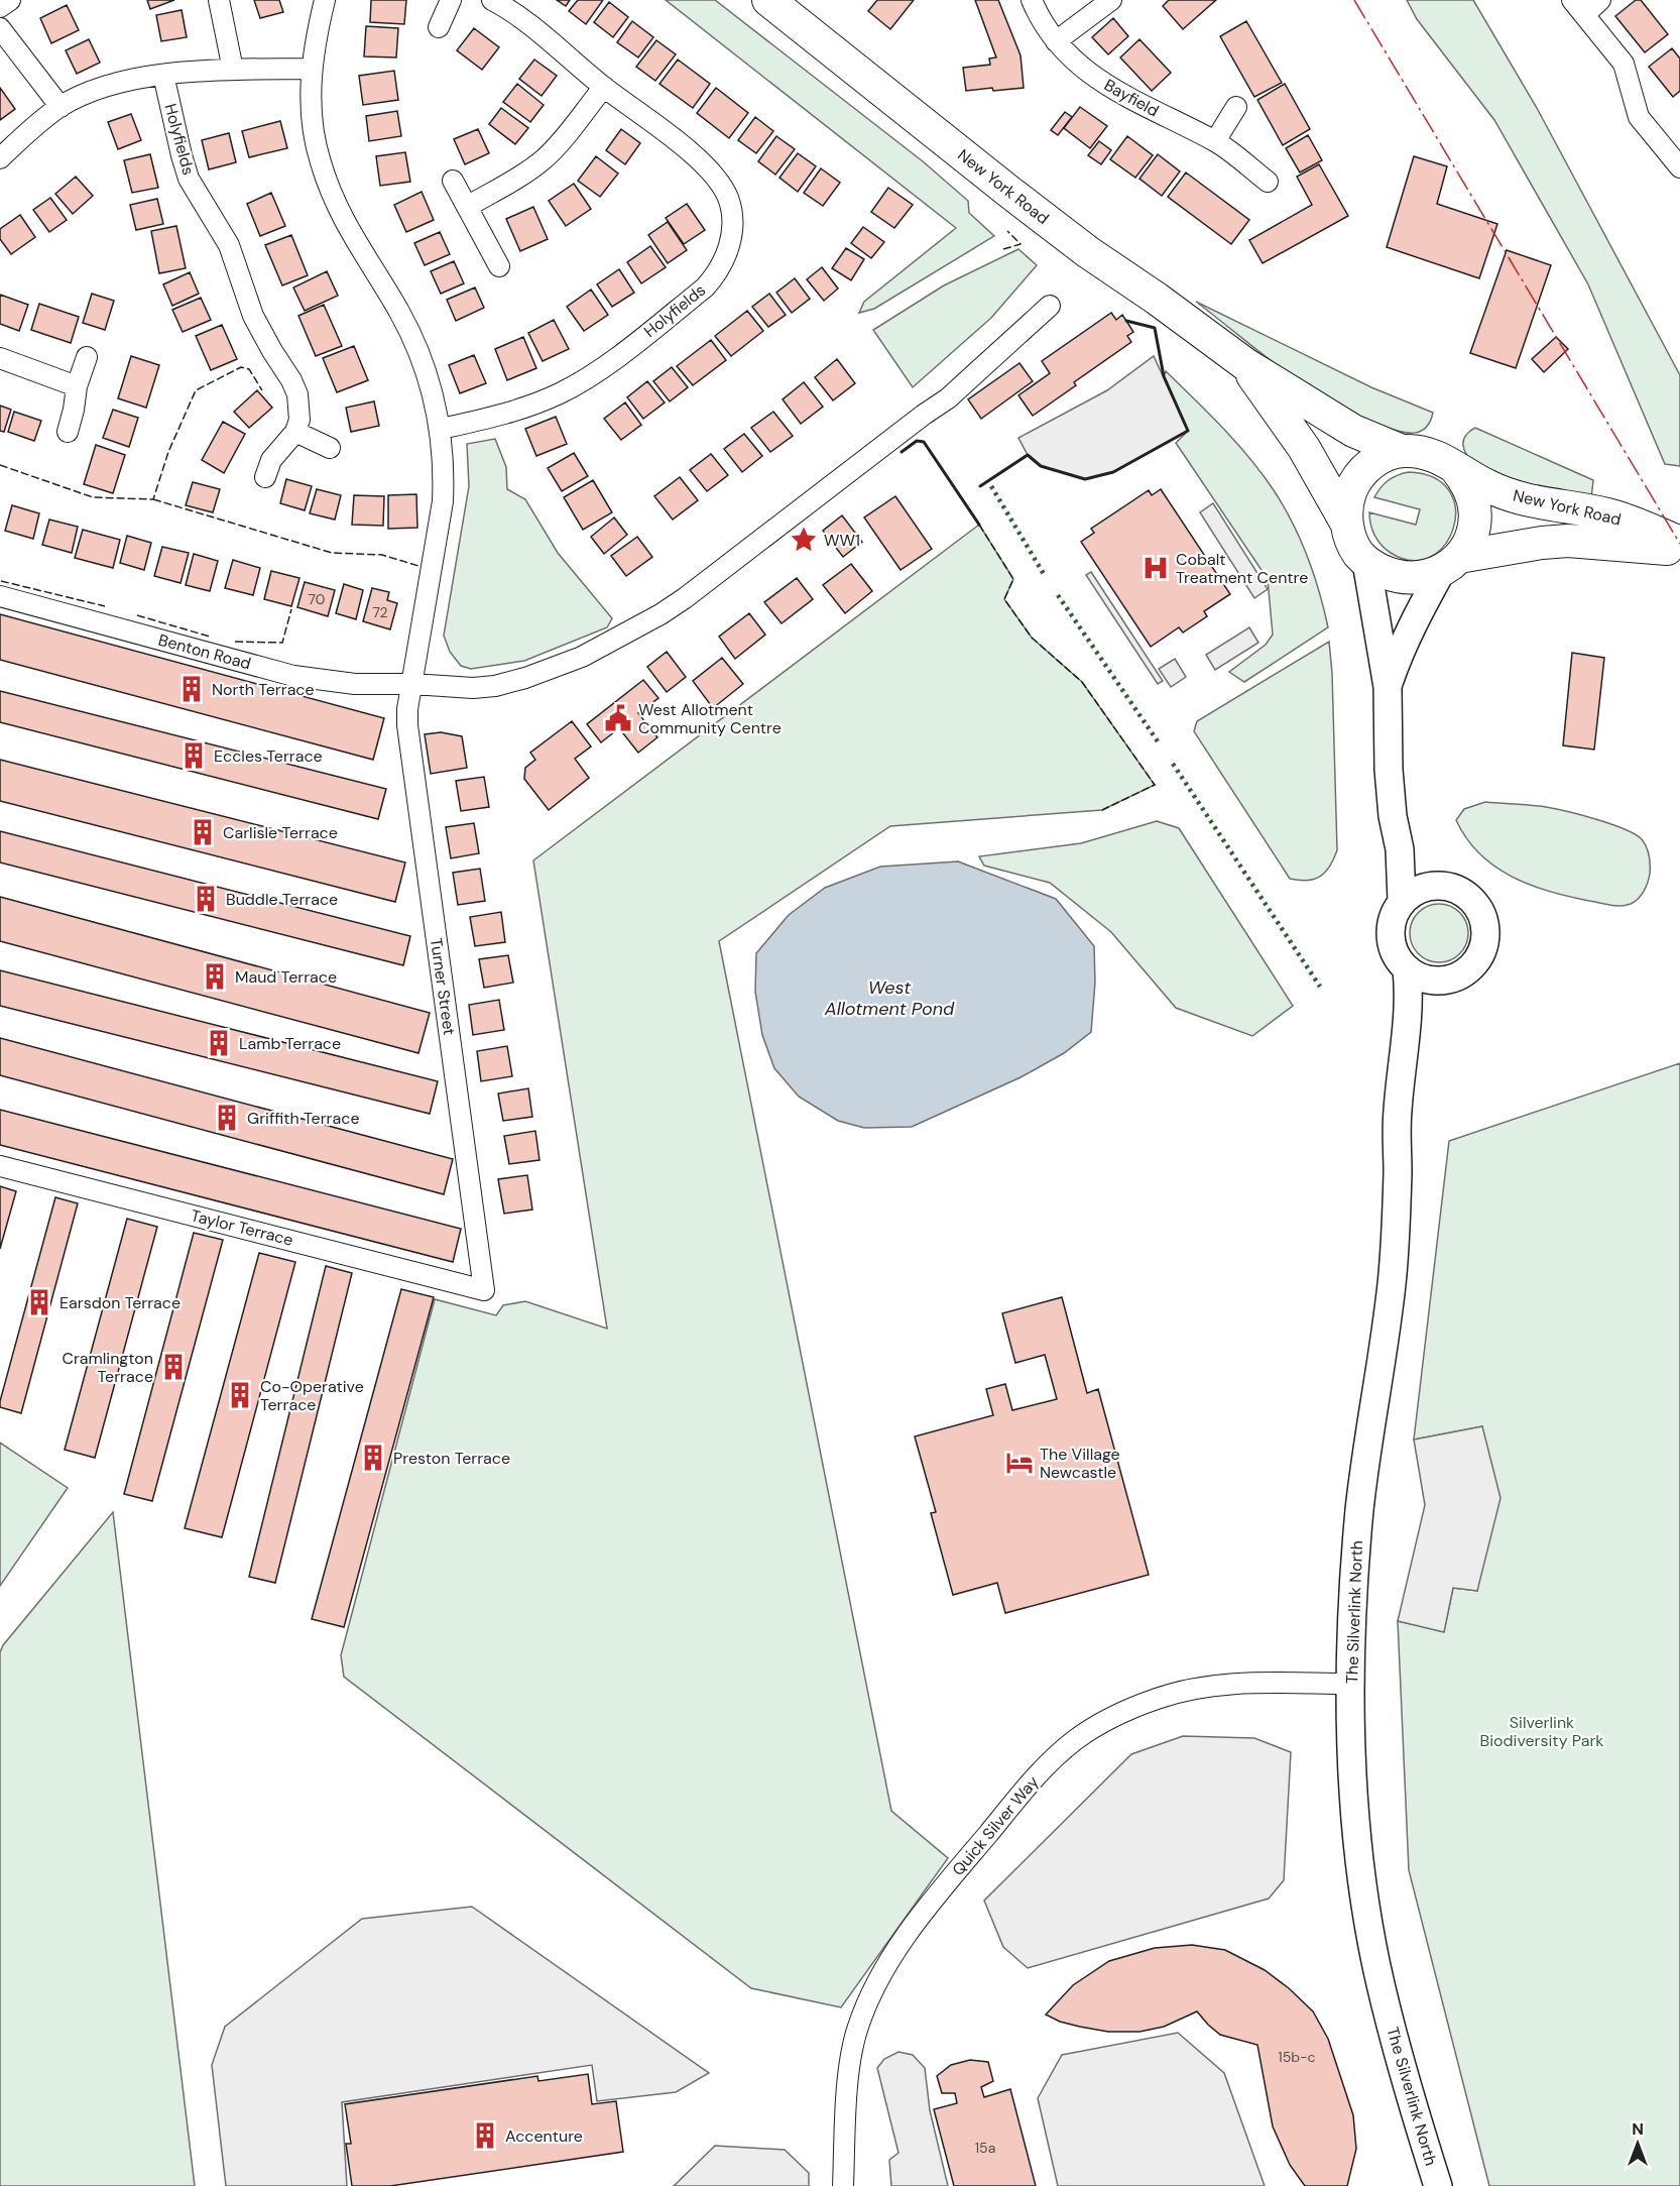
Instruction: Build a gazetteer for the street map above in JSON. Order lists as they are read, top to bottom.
{
  "streets": {
    "main road": ["New York Road"],
    "street": [
      "Bayfield",
      "Holyfields",
      "Benton Road",
      "Turner Street",
      "Taylor Terrace",
      "The Silverlink North",
      "Quick Silver Way"
    ]
  },
  "crossings": [
    ["Benton Road", "Turner Street"],
    ["Turner Street", "Taylor Terrace"],
    ["The Silverlink North", "Quick Silver Way"]
  ],
  "water": ["West Allotment Pond"],
  "parks": ["Silverlink Biodiversity Park"],
  "places": {
    "place": ["WW1"],
    "hospital": ["Cobalt Treatment Centre"],
    "building": [
      "North Terrace",
      "Eccles Terrace",
      "Carlisle Terrace",
      "Buddle Terrace",
      "Maud Terrace",
      "Lamb Terrace",
      "Griffith Terrace",
      "Earsdon Terrace",
      "Cramlington Terrace",
      "Co-Operative Terrace",
      "Preston Terrace",
      "Accenture"
    ],
    "public building": ["West Allotment Community Centre"],
    "hotel": ["The Village Newcastle"]
  },
  "house_numbers": [
    "70",
    "72",
    "15b-c",
    "15a"
  ],
  "north": "top"
}
